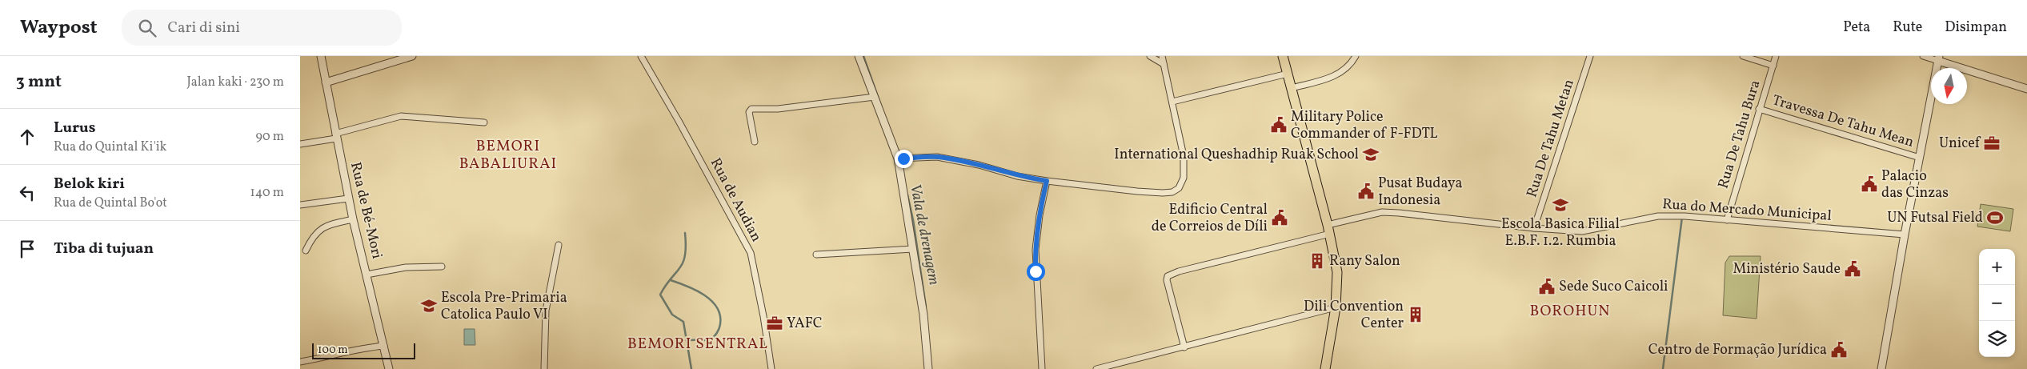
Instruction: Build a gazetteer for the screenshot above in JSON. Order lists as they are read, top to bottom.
{
  "streets": {
    "street": [
      "Travessa De Tahu Mean",
      "Rua De Tahu Bura",
      "Rua De Tahu Metan",
      "Rua de Audian",
      "Rua de Bé-Mori",
      "Rua do Mercado Municipal"
    ]
  },
  "crossings": [
    ["Travessa De Tahu Mean", "Rua De Tahu Bura"],
    ["Rua De Tahu Bura", "Rua do Mercado Municipal"],
    ["Rua De Tahu Metan", "Rua do Mercado Municipal"]
  ],
  "districts": ["BEMORI BABALIURAI", "BOROHUN", "BEMORI SENTRAL"],
  "water": ["Vala de drenagem"],
  "places": {
    "public building": [
      "Military Police Commander of F-FDTL",
      "Palacio das Cinzas",
      "Pusat Budaya Indonesia",
      "Edificio Central de Correios de Díli",
      "Ministério Saude",
      "Sede Suco Caicoli",
      "Centro de Formação Jurídica"
    ],
    "office": ["Unicef", "YAFC"],
    "school or university": ["International Queshadhip Ruak School", "Escola Basica Filial E.B.F. 1.2. Rumbia", "Escola Pre-Primaria Catolica Paulo VI"],
    "sports": ["UN Futsal Field"],
    "building": ["Rany Salon", "Dili Convention Center"]
  },
  "scale_bar": "100 m",
  "north": "bottom",
  "page": {
    "header": "Waypost",
    "search": "Cari di sini",
    "nav": ["Peta", "Rute", "Disimpan"],
    "heading": ["3 mnt", "Jalan kaki · 230 m"],
    "list": [
      ["Lurus", "Rua do Quintal Ki'ik", "90 m"],
      ["Belok kiri", "Rua de Quintal Bo'ot", "140 m"],
      "Tiba di tujuan"
    ],
    "map_buttons": ["+", "−"],
    "scale": "100 m"
  }
}
